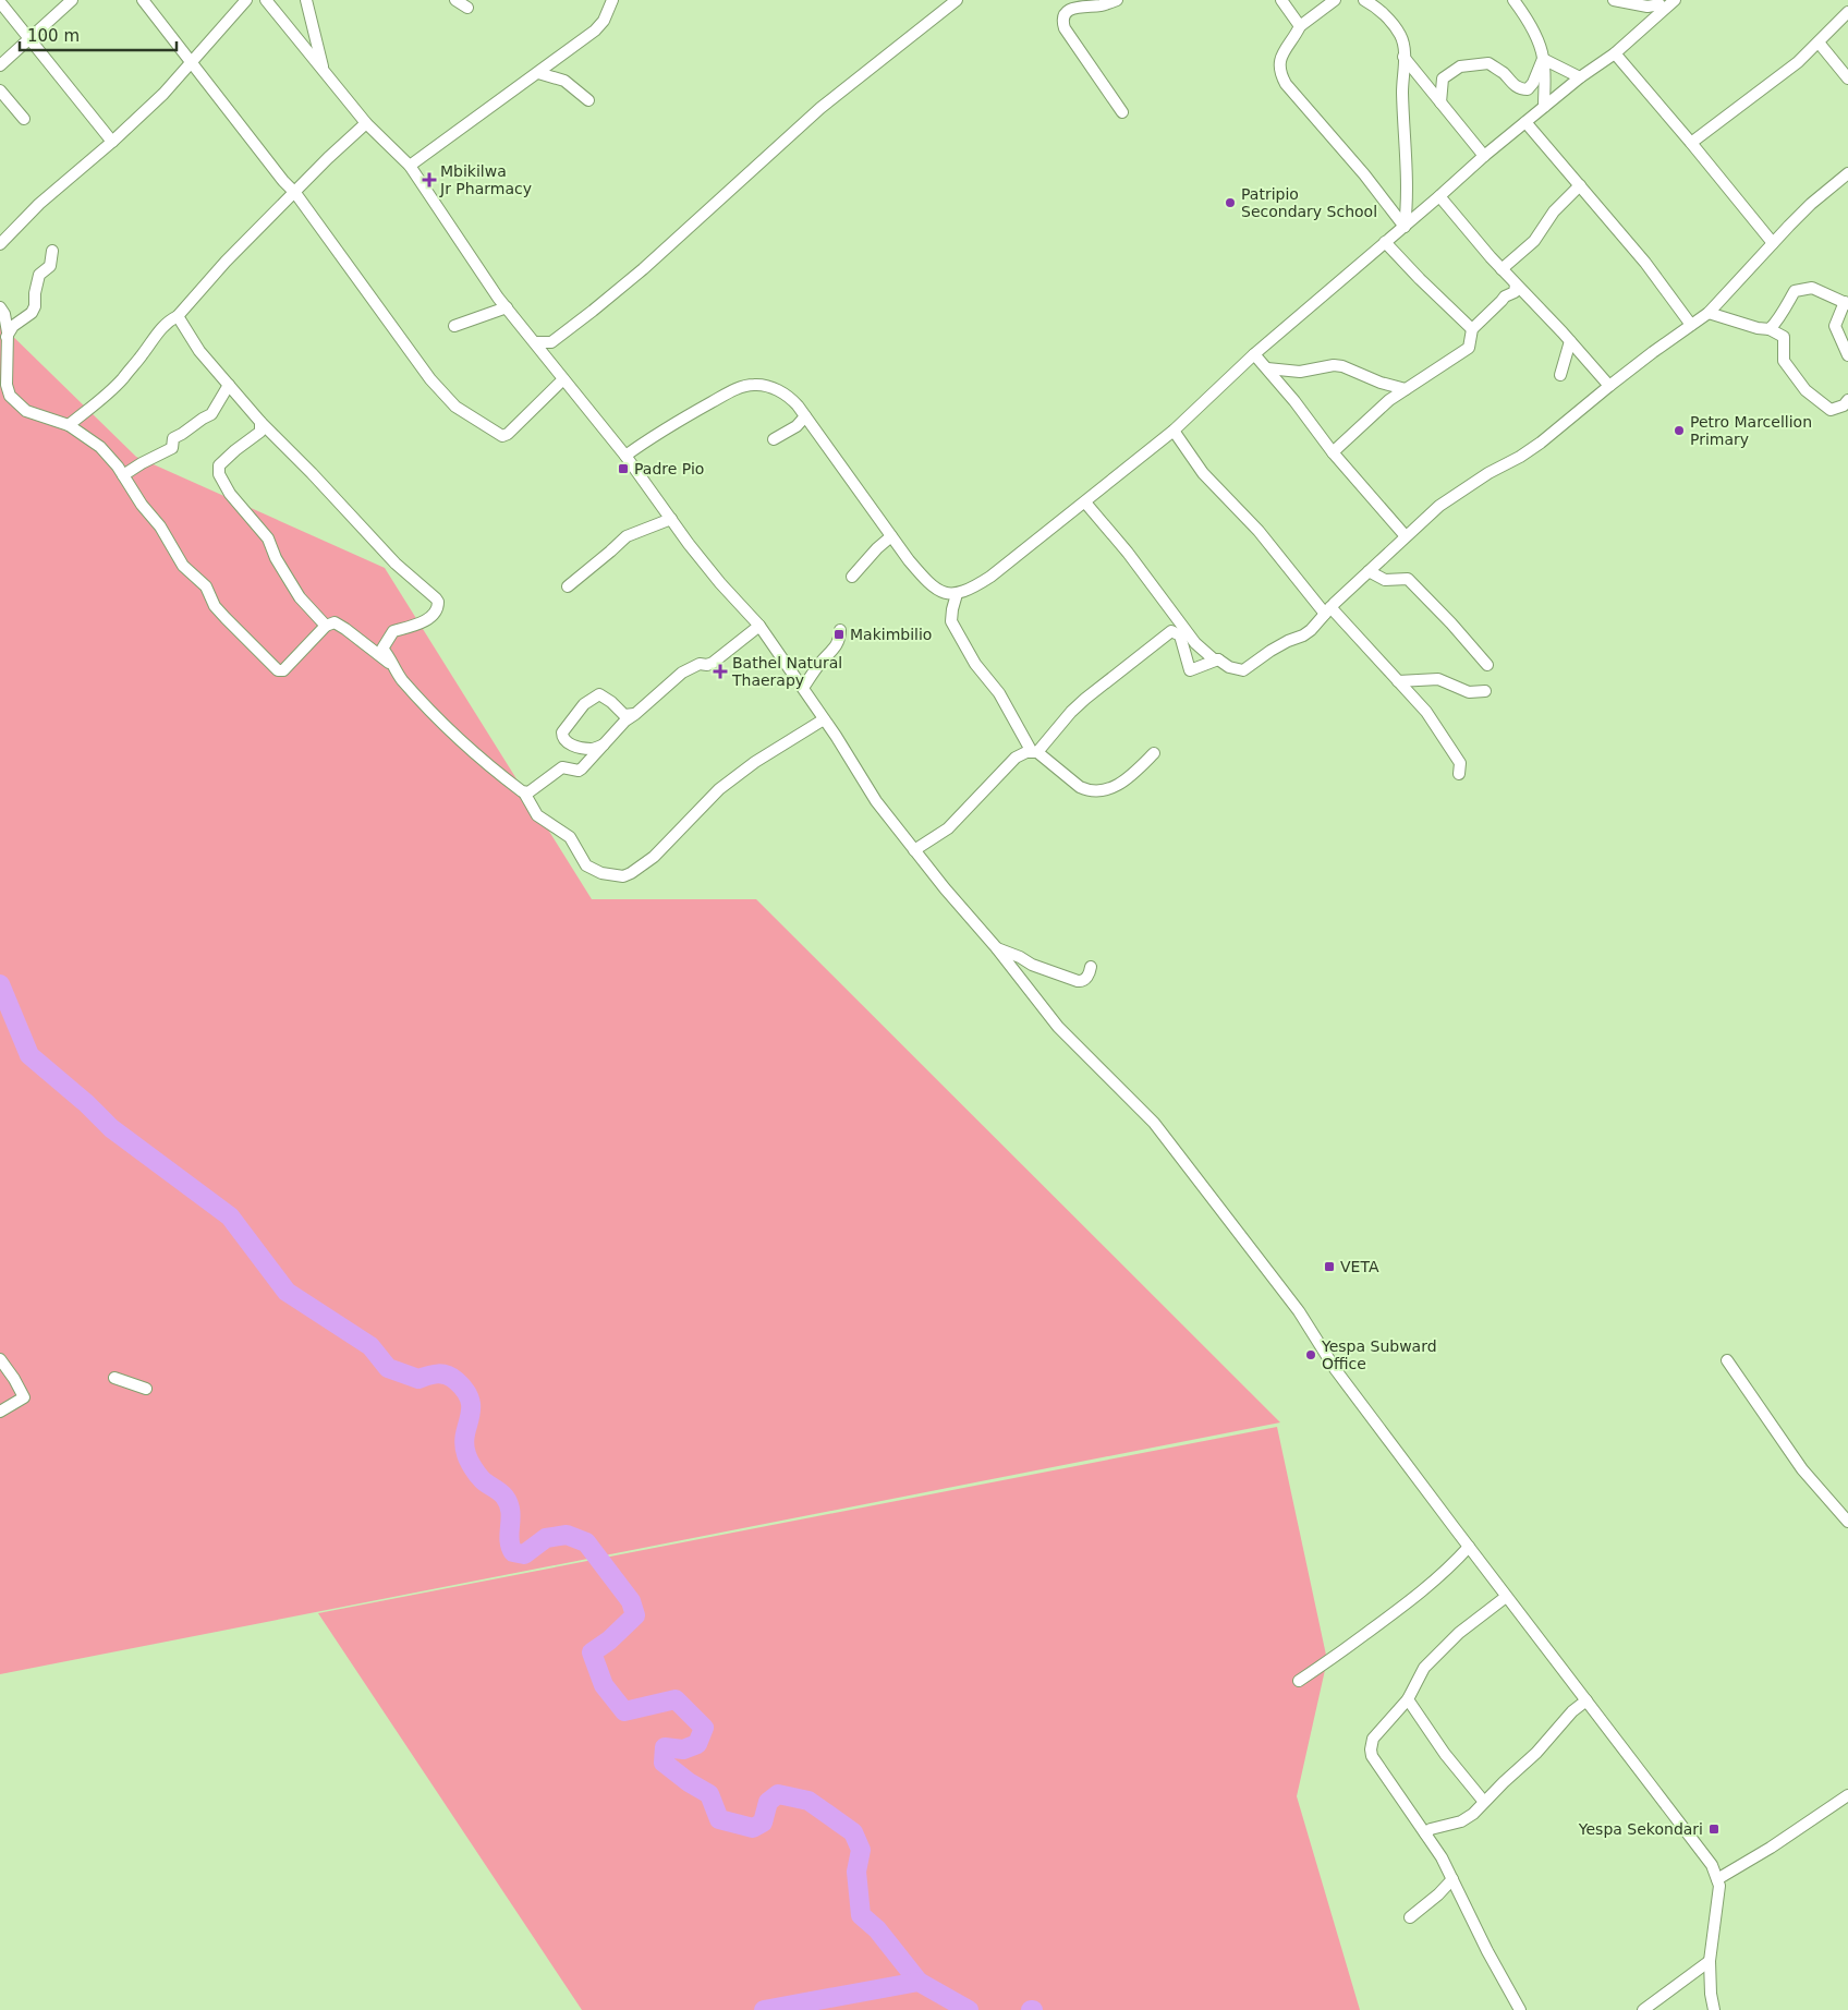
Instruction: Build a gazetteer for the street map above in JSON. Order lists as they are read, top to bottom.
{
  "places": {
    "health": ["Mbikilwa Jr Pharmacy", "Bathel Natural Thaerapy"],
    "other": ["Patripio Secondary School", "Petro Marcellion Primary", "Yespa Subward Office"],
    "transit": [
      "Padre Pio",
      "Makimbilio",
      "VETA",
      "Yespa Sekondari"
    ]
  },
  "scale_bar": "100 m"
}
